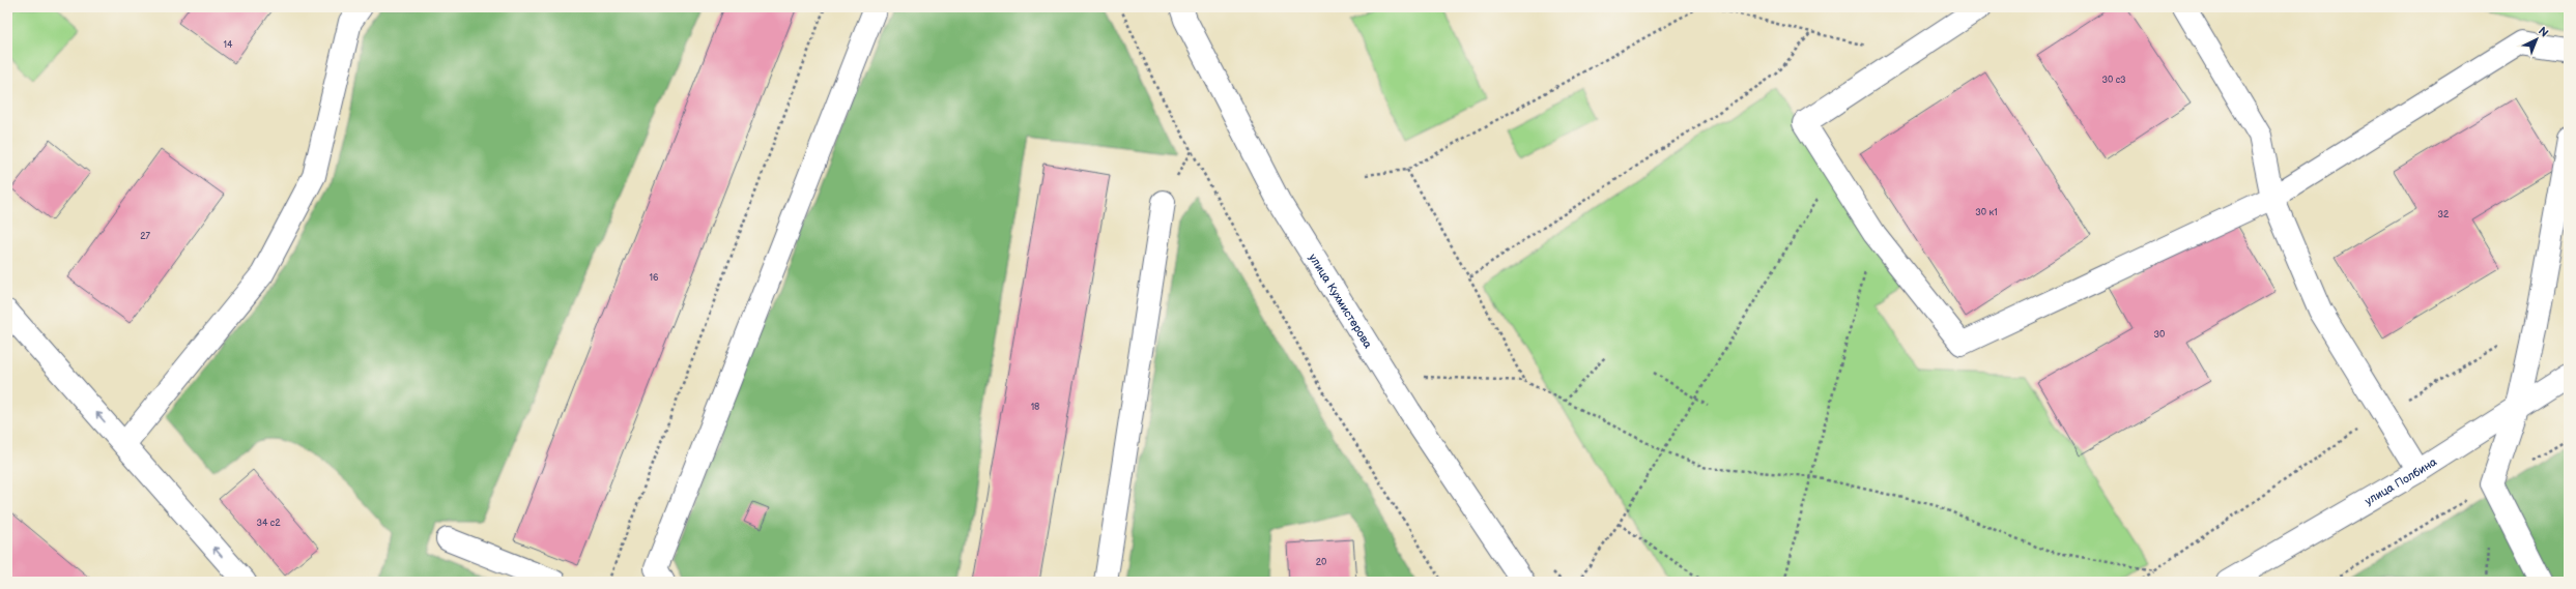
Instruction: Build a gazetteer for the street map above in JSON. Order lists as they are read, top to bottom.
{
  "streets": {
    "street": ["улица Кухмистерова", "улица Полбина"]
  },
  "house_numbers": [
    "14",
    "30 с3",
    "30 к1",
    "32",
    "27",
    "16",
    "30",
    "18",
    "34 с2",
    "20"
  ],
  "north": "top right"
}
